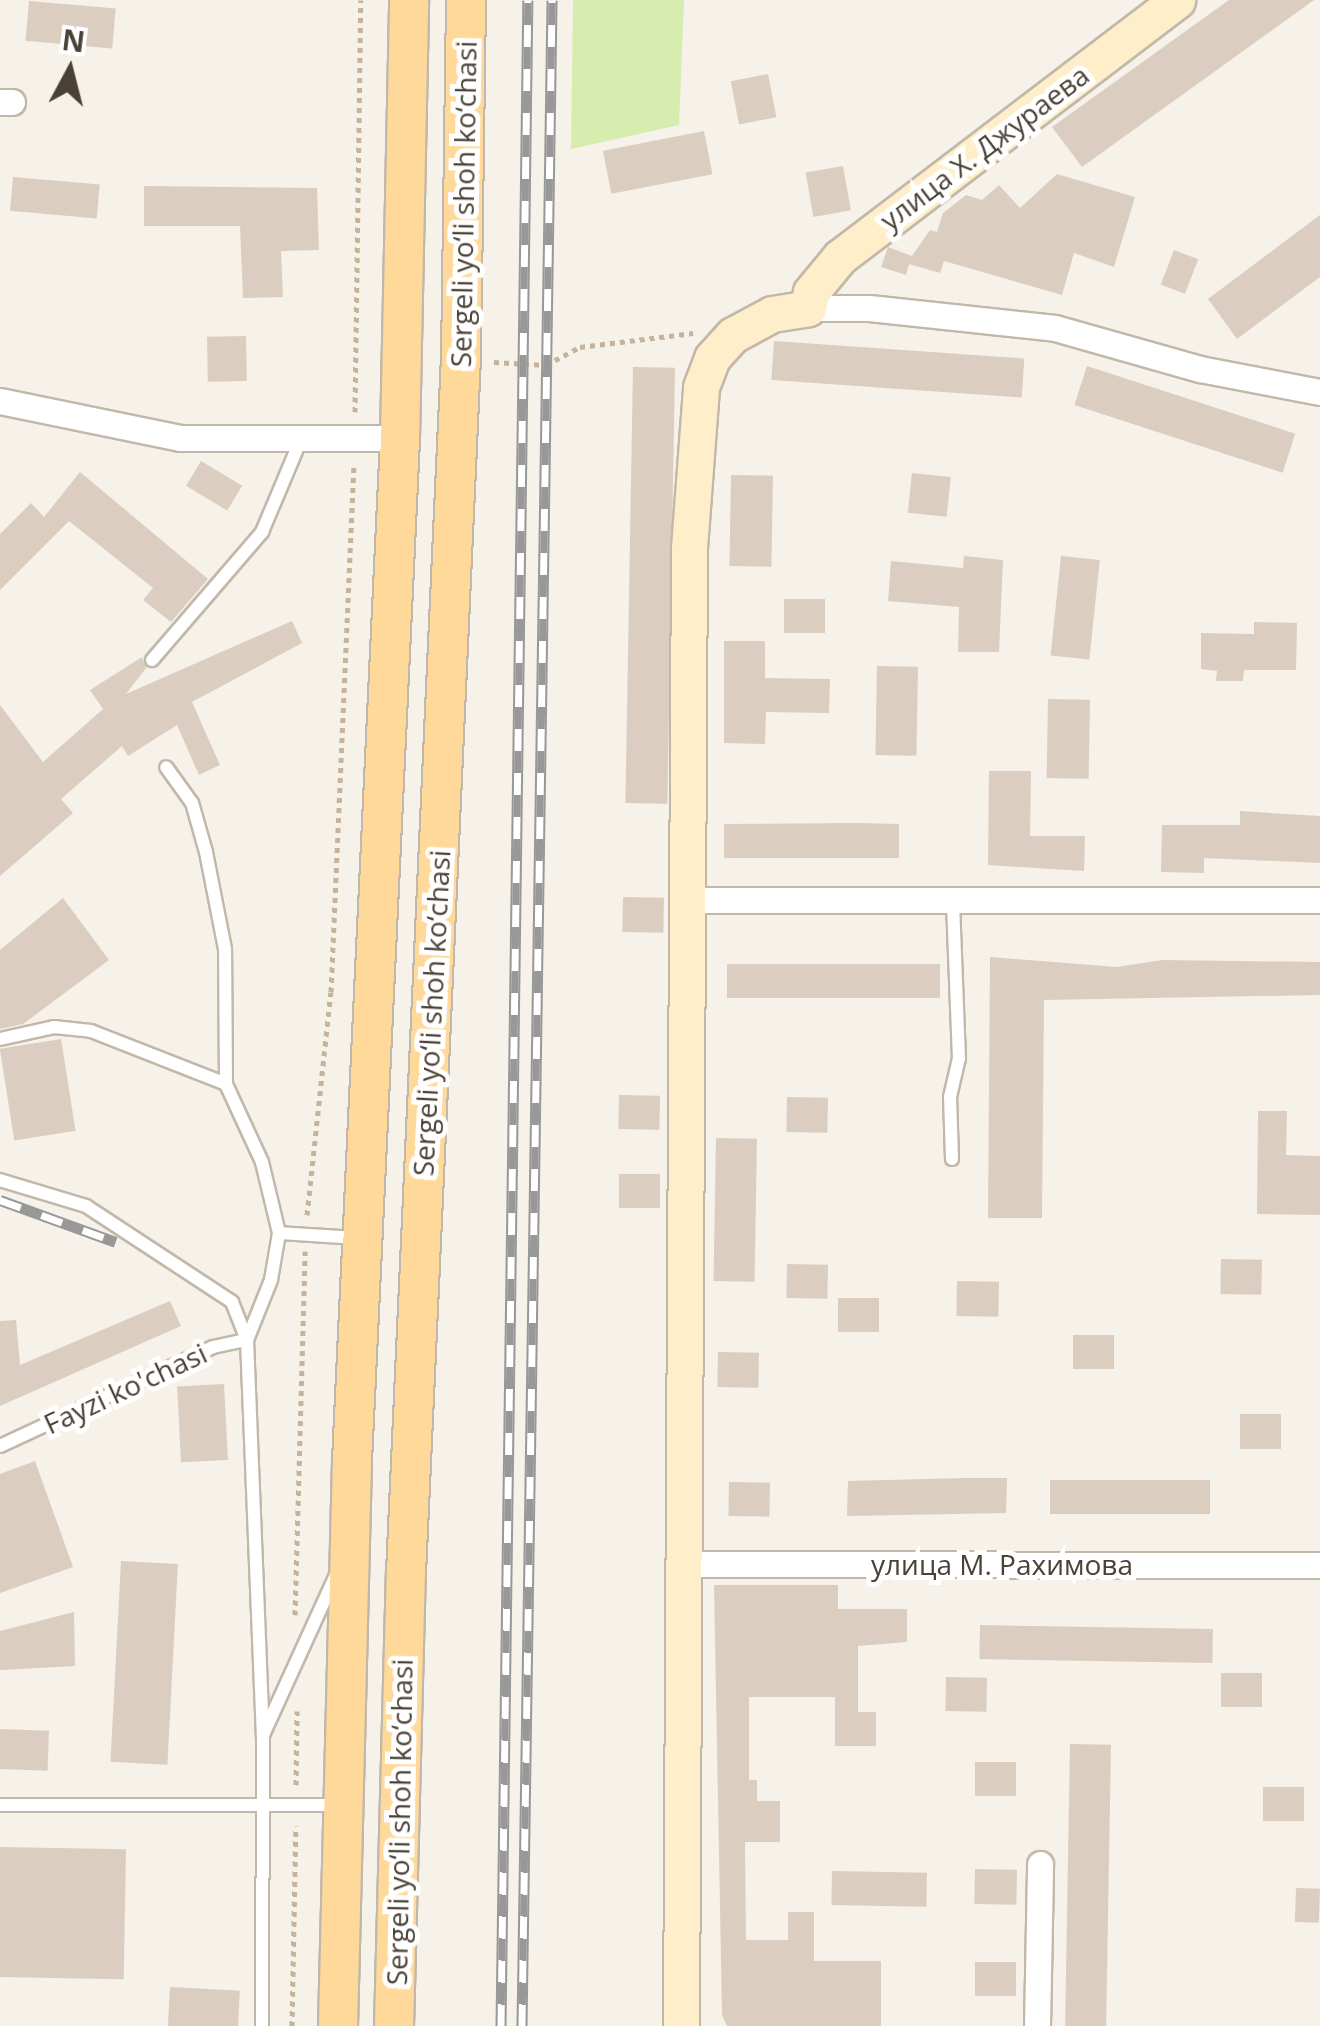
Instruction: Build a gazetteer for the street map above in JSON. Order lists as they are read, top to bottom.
{
  "streets": {
    "main road": ["Sergeli yo‘li shoh ko‘chasi"],
    "street": ["улица Х. Джураева", "улица М. Рахимова"],
    "lane": ["Fayzi ko'chasi"]
  },
  "north": "top"
}
